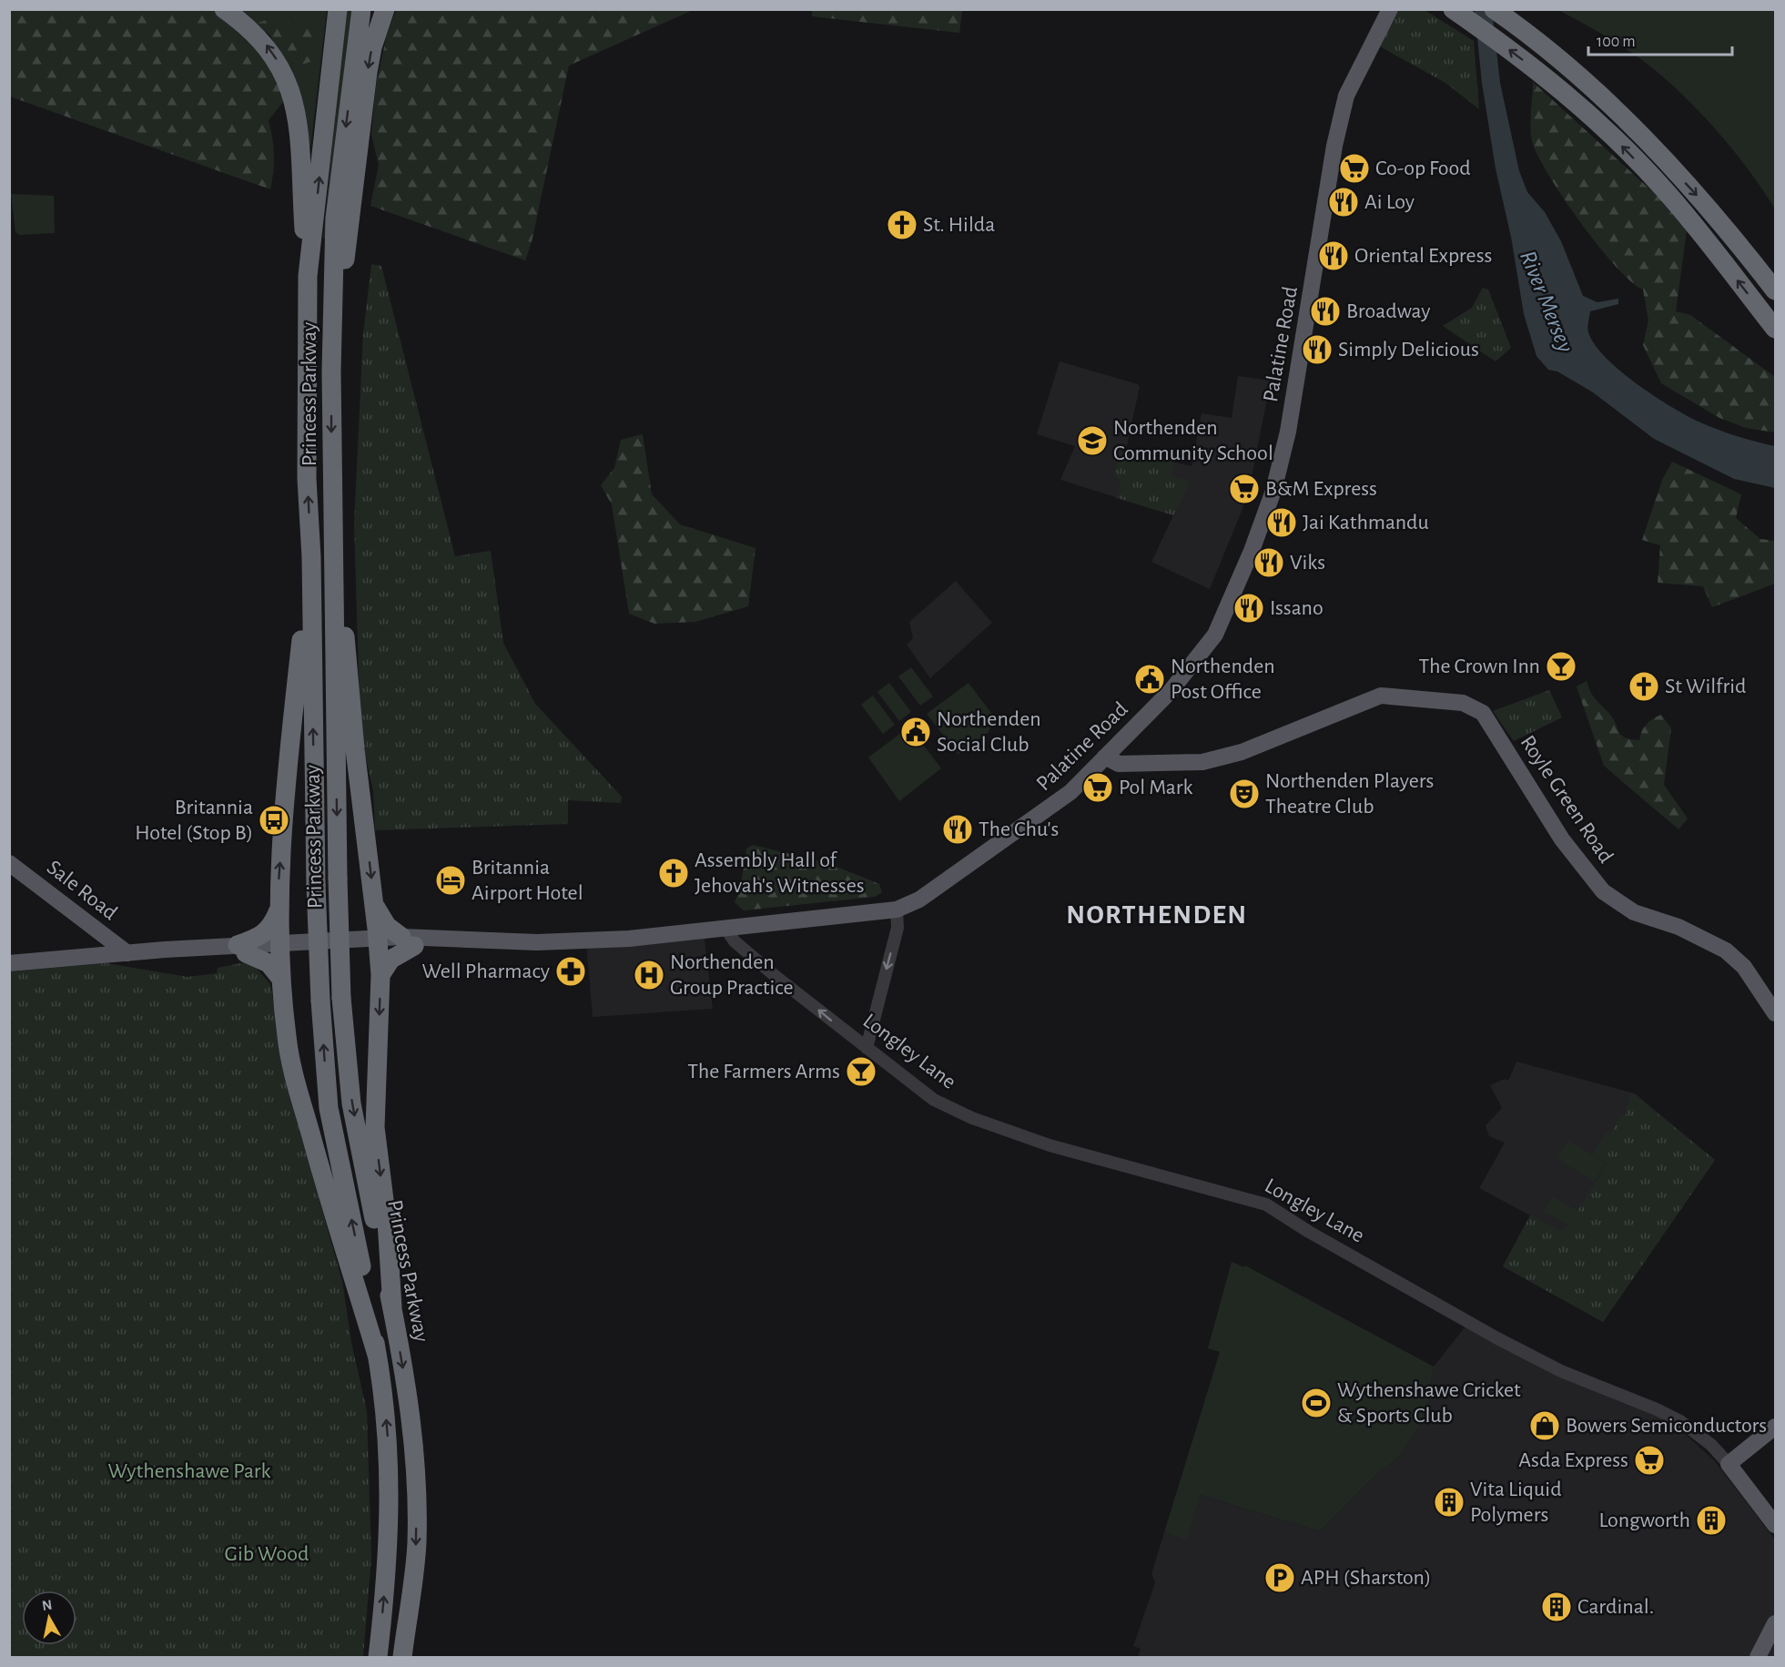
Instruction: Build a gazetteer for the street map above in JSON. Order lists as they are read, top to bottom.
{
  "streets": {
    "highway": ["Princess Parkway"],
    "main road": [
      "Palatine Road",
      "Royle Green Road",
      "Sale Road",
      "Longley Lane"
    ]
  },
  "crossings": [
    ["Palatine Road", "Royle Green Road"],
    ["Palatine Road", "Sale Road"],
    ["Palatine Road", "Longley Lane"]
  ],
  "districts": ["NORTHENDEN"],
  "water": ["River Mersey"],
  "parks": ["Wythenshawe Park", "Gib Wood"],
  "places": {
    "supermarket": [
      "Co-op Food",
      "B&M Express",
      "Pol Mark",
      "Asda Express"
    ],
    "restaurant": [
      "Ai Loy",
      "Oriental Express",
      "Broadway",
      "Simply Delicious",
      "Jai Kathmandu",
      "Viks",
      "Issano",
      "The Chu's"
    ],
    "church": ["St. Hilda", "St Wilfrid", "Assembly Hall of Jehovah's Witnesses"],
    "school or university": ["Northenden Community School"],
    "bar": ["The Crown Inn", "The Farmers Arms"],
    "public building": ["Northenden Post Office", "Northenden Social Club"],
    "theatre": ["Northenden Players Theatre Club"],
    "bus stop": ["Britannia Hotel (Stop B)"],
    "hotel": ["Britannia Airport Hotel"],
    "pharmacy": ["Well Pharmacy"],
    "hospital": ["Northenden Group Practice"],
    "sports": ["Wythenshawe Cricket & Sports Club"],
    "shop": ["Bowers Semiconductors"],
    "building": ["Vita Liquid Polymers", "Longworth", "Cardinal."],
    "parking": ["APH (Sharston)"]
  },
  "scale_bar": "100 m",
  "north": "top"
}
